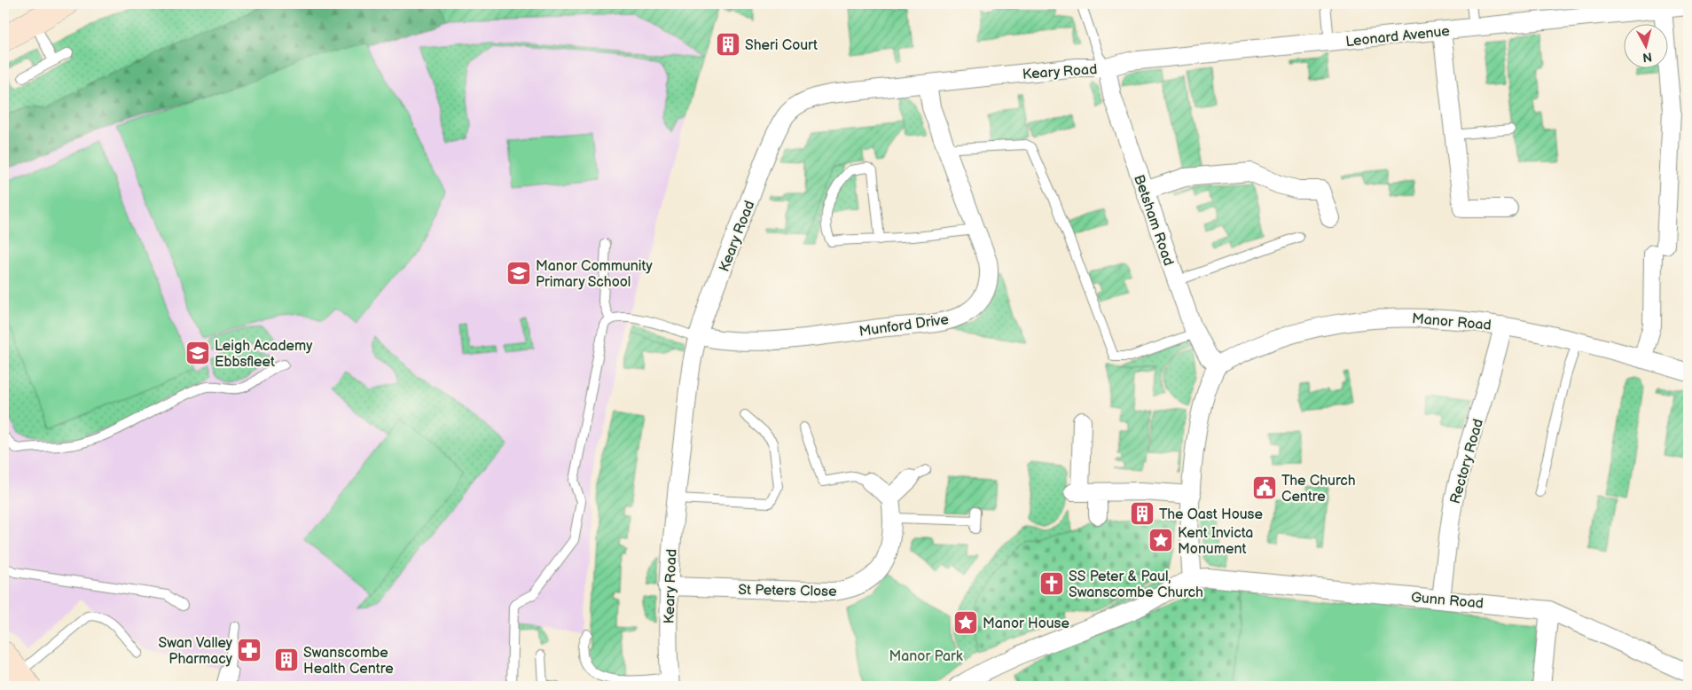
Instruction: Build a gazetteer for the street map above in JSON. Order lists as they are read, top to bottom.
{
  "streets": {
    "street": [
      "Leonard Avenue",
      "Keary Road",
      "Betsham Road",
      "Manor Road",
      "Munford Drive",
      "Rectory Road",
      "St Peters Close",
      "Gunn Road"
    ]
  },
  "crossings": [
    ["Leonard Avenue", "Keary Road"],
    ["Leonard Avenue", "Betsham Road"],
    ["Keary Road", "Betsham Road"],
    ["Keary Road", "Munford Drive"],
    ["Keary Road", "St Peters Close"],
    ["Betsham Road", "Manor Road"],
    ["Manor Road", "Rectory Road"],
    ["Rectory Road", "Gunn Road"]
  ],
  "parks": ["Manor Park"],
  "places": {
    "building": ["Sheri Court", "The Oast House", "Swanscombe Health Centre"],
    "school or university": ["Manor Community Primary School", "Leigh Academy Ebbsfleet"],
    "public building": ["The Church Centre"],
    "place": ["Kent Invicta Monument", "Manor House"],
    "church": ["SS Peter & Paul, Swanscombe Church"],
    "pharmacy": ["Swan Valley Pharmacy"]
  },
  "north": "bottom"
}
